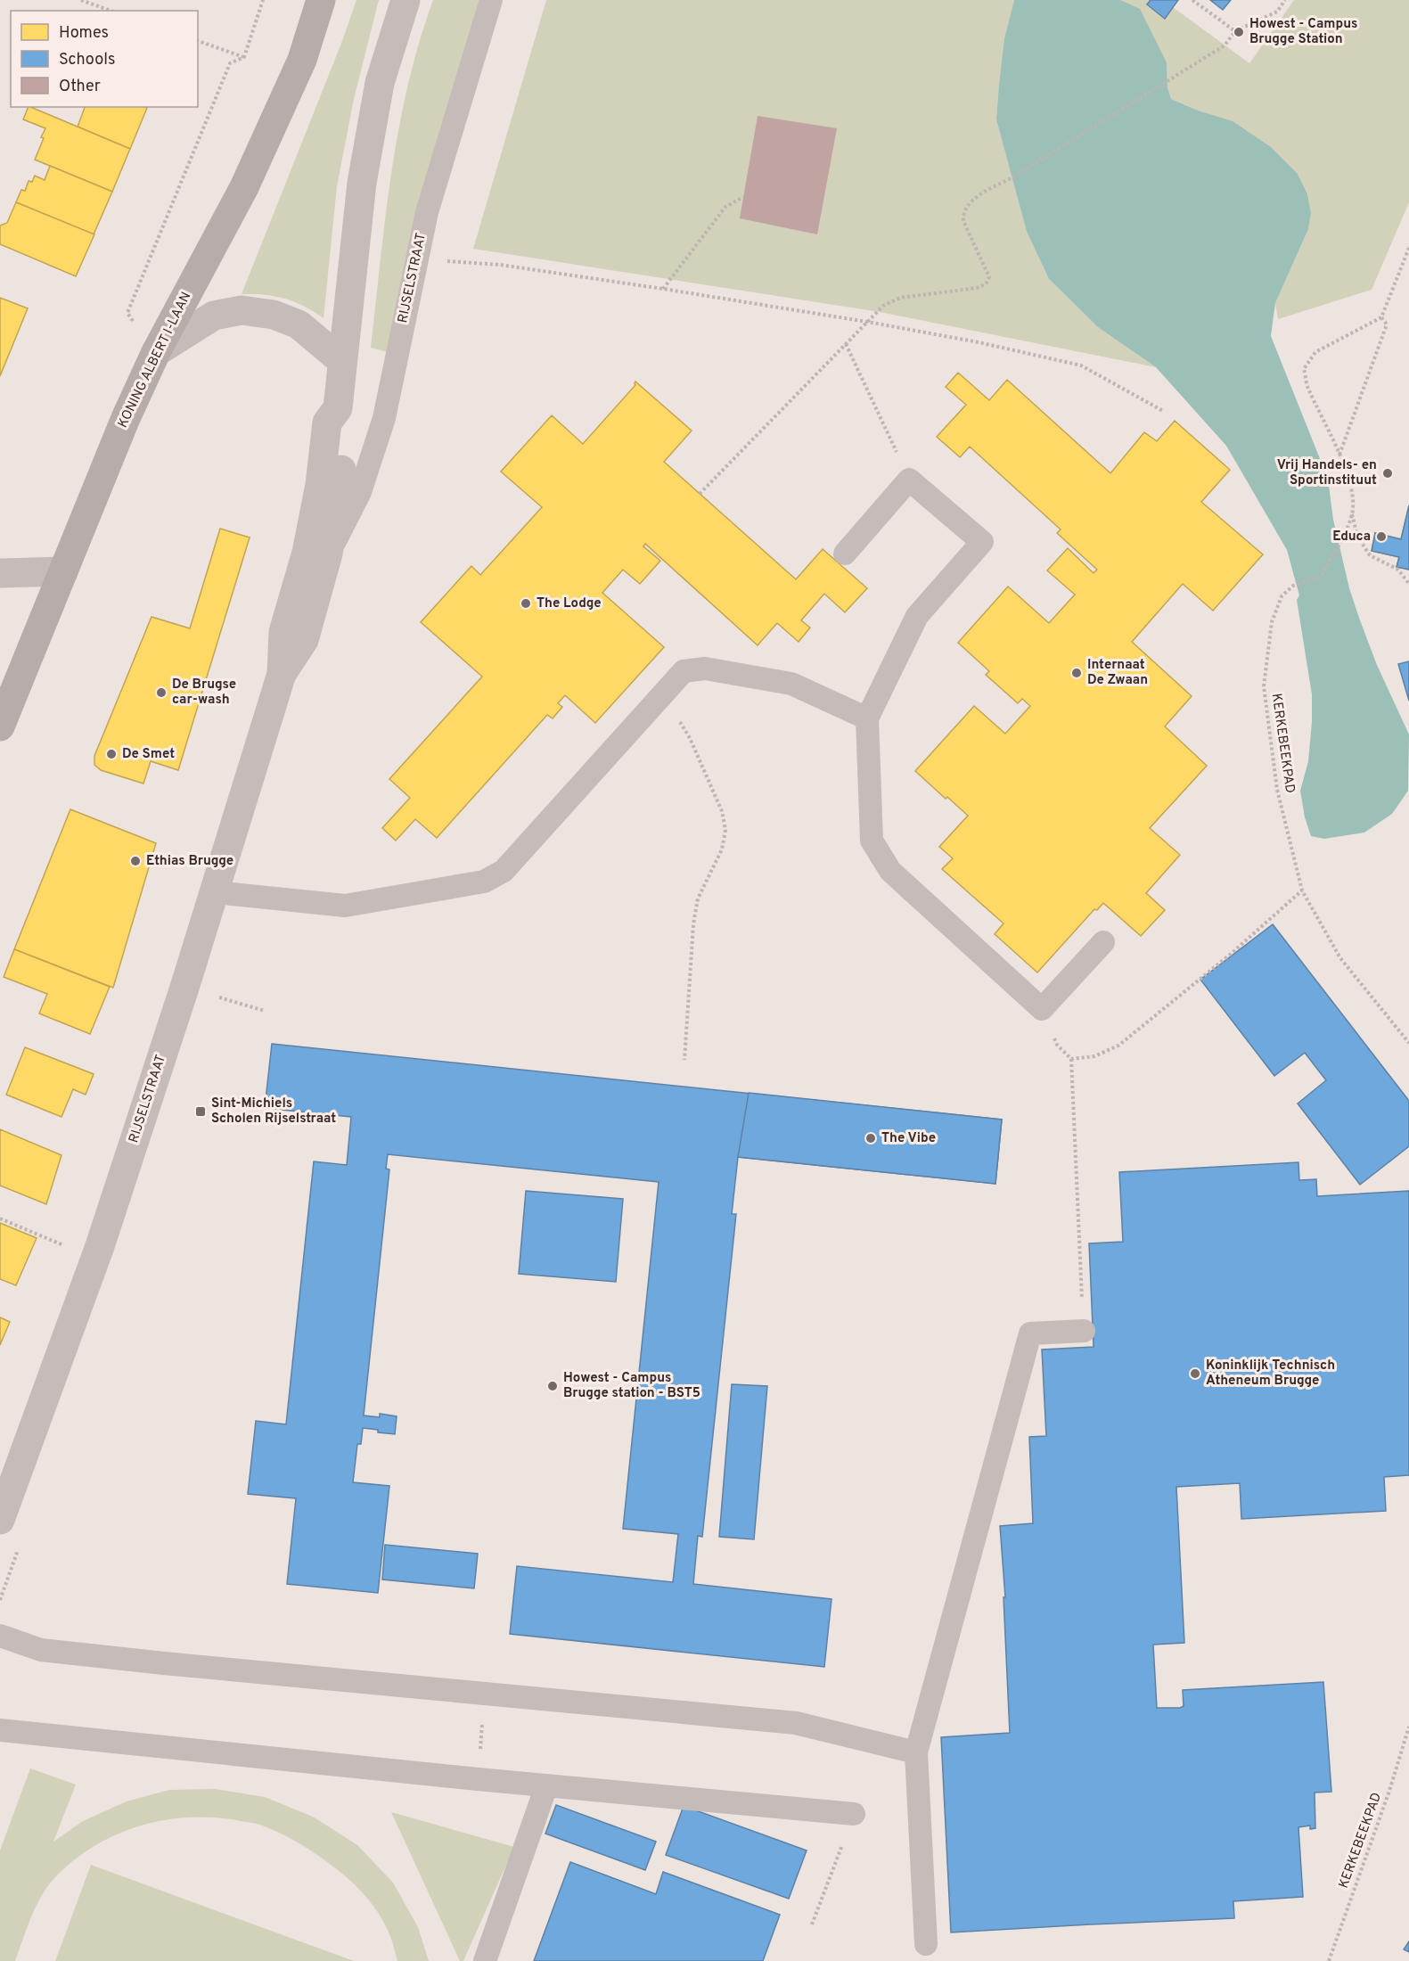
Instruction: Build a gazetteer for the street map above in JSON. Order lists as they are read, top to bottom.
{
  "streets": {
    "main road": ["KONING ALBERT I-LAAN"],
    "street": ["RIJSELSTRAAT"],
    "path": ["KERKEBEEKPAD"]
  },
  "places": {
    "other": [
      "Howest - Campus Brugge Station",
      "Vrij Handels- en Sportinstituut",
      "Educa",
      "The Lodge",
      "Internaat De Zwaan",
      "De Brugse car-wash",
      "De Smet",
      "Ethias Brugge",
      "The Vibe",
      "Koninklijk Technisch Atheneum Brugge",
      "Howest - Campus Brugge station - BST5"
    ],
    "transit": ["Sint-Michiels Scholen Rijselstraat"]
  },
  "legend": ["Homes", "Schools", "Other"]
}
